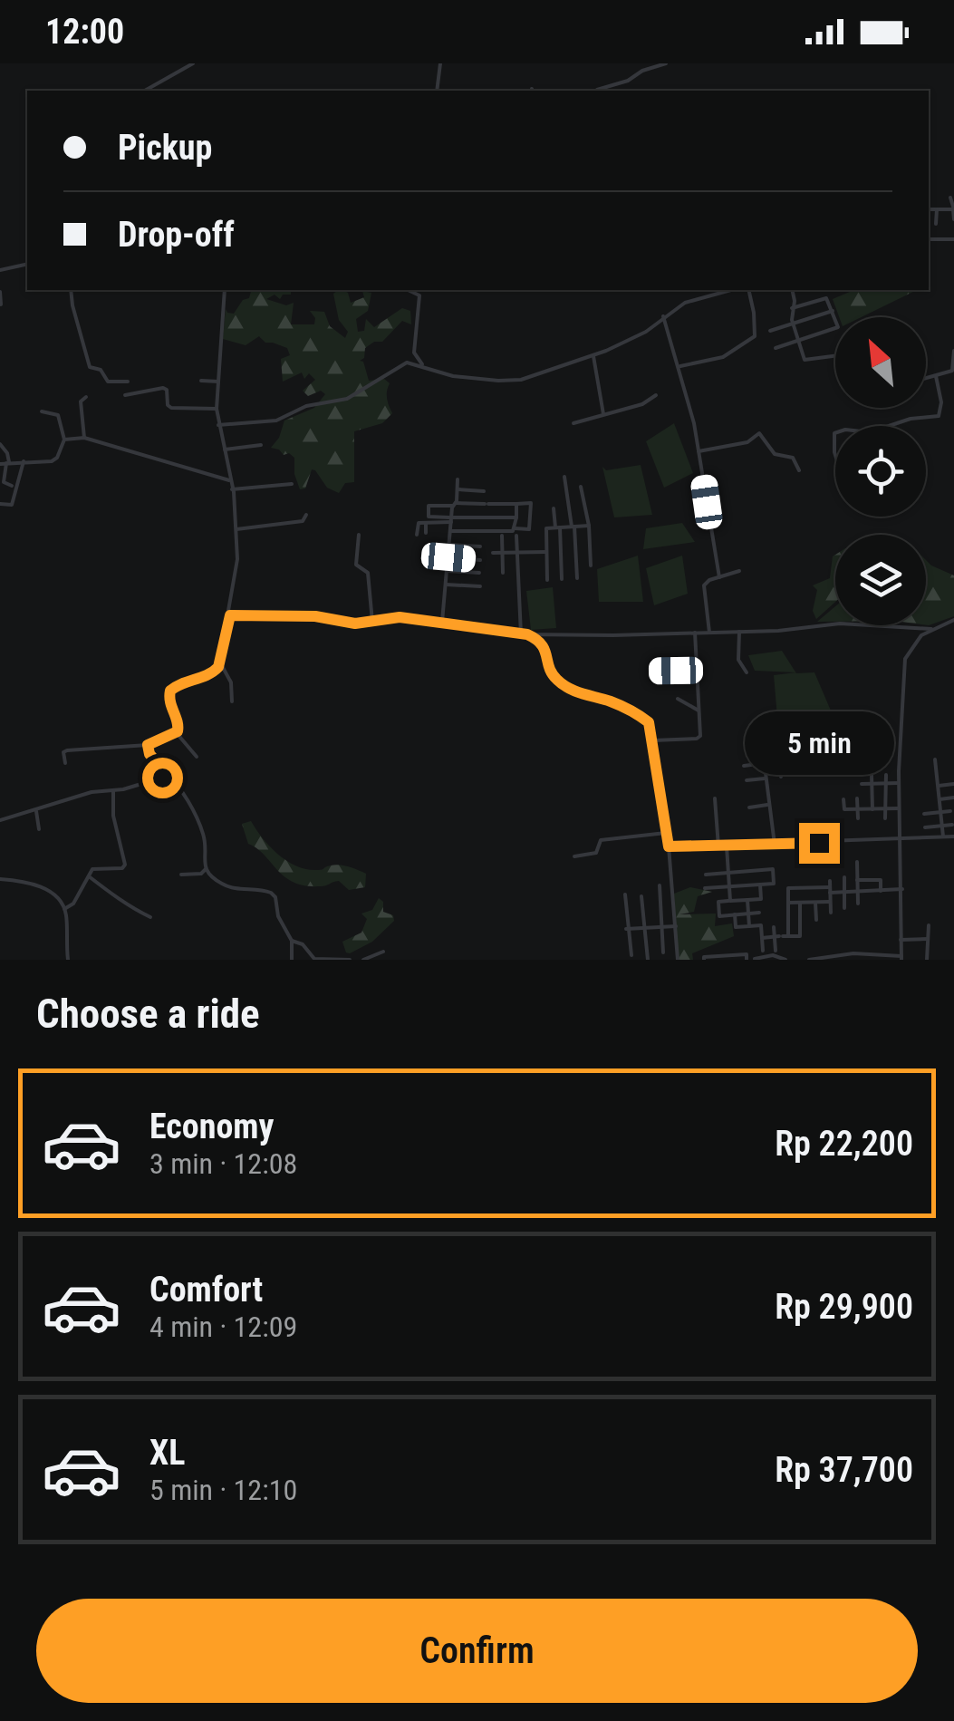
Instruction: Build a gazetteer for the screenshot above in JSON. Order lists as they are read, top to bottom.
{
  "north": "top left",
  "page": {
    "status": "12:00",
    "banner": ["Pickup", "Drop-off"],
    "bubble": "5 min",
    "heading": "Choose a ride",
    "list": [
      {
        "name": "Economy",
        "note": "3 min · 12:08",
        "value": "Rp 22,200"
      },
      {
        "name": "Comfort",
        "note": "4 min · 12:09",
        "value": "Rp 29,900"
      },
      {
        "name": "XL",
        "note": "5 min · 12:10",
        "value": "Rp 37,700"
      }
    ],
    "buttons": "Confirm"
  }
}
